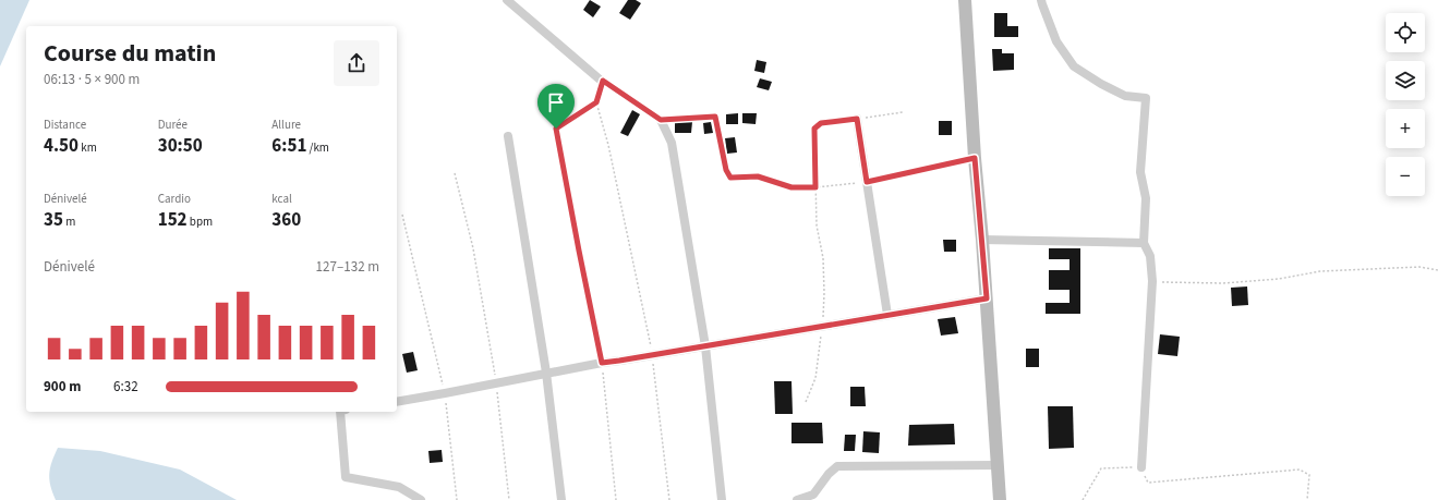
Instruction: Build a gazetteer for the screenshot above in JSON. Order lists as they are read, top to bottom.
{
  "page": {
    "map_buttons": ["+", "−"],
    "heading": ["Course du matin", "06:13 · 5 × 900 m"],
    "stats": [
      ["Distance", "4.50 km"],
      ["Durée", "30:50"],
      ["Allure", "6:51 /km"],
      ["Dénivelé", "35 m"],
      ["Cardio", "152 bpm"],
      ["kcal", "360"]
    ],
    "chart": ["Dénivelé", "127–132 m"],
    "list": [
      {
        "name": "900 m",
        "note": "6:32"
      }
    ]
  }
}
